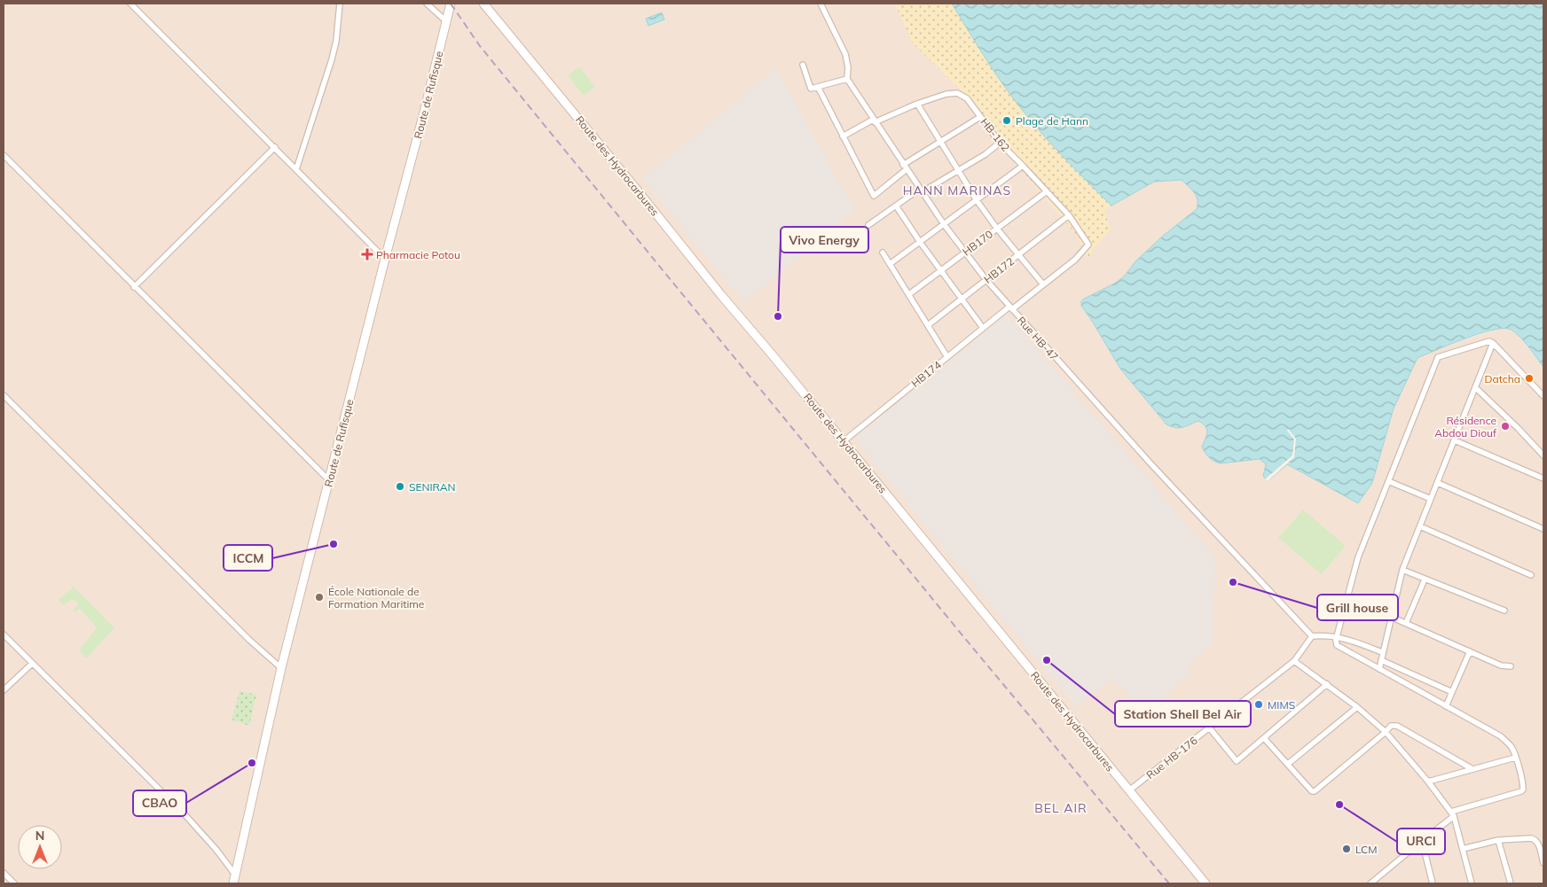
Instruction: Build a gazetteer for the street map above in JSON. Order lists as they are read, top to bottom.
{
  "streets": {
    "street": [
      "Route de Rufisque",
      "HB-162",
      "Route des Hydrocarbures",
      "HB170",
      "HB172",
      "Rue HB-47",
      "HB174",
      "Rue HB-176"
    ]
  },
  "crossings": [
    ["HB-162", "HB170"],
    ["HB-162", "HB172"],
    ["HB-162", "Rue HB-47"],
    ["HB-162", "HB174"],
    ["Route des Hydrocarbures", "HB174"],
    ["Route des Hydrocarbures", "Rue HB-176"],
    ["HB170", "Rue HB-47"],
    ["HB172", "Rue HB-47"],
    ["Rue HB-47", "HB174"],
    ["Rue HB-47", "Rue HB-176"]
  ],
  "districts": ["HANN MARINAS", "BEL AIR"],
  "places": {
    "other": [
      "Plage de Hann",
      "Vivo Energy",
      "Datcha",
      "Résidence Abdou Diouf",
      "SENIRAN",
      "ICCM",
      "Grill house",
      "École Nationale de Formation Maritime",
      "Station Shell Bel Air",
      "MIMS",
      "CBAO",
      "URCI",
      "LCM"
    ],
    "health": ["Pharmacie Potou"]
  },
  "north": "top"
}
